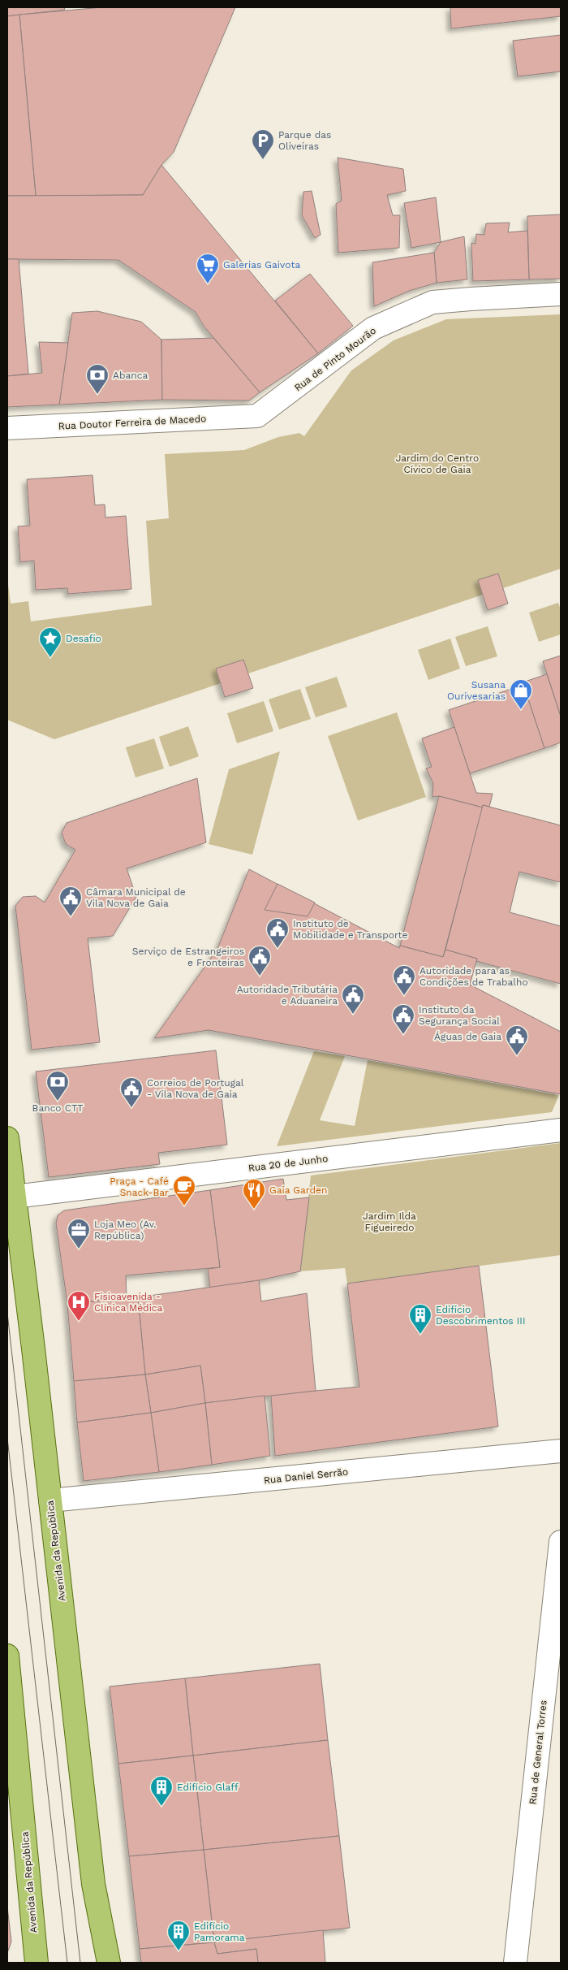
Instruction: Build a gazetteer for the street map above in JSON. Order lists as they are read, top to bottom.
{
  "streets": {
    "main road": ["Avenida da República"],
    "street": [
      "Rua de Pinto Mourão",
      "Rua Doutor Ferreira de Macedo",
      "Rua 20 de Junho",
      "Rua Daniel Serrão",
      "Rua de General Torres"
    ]
  },
  "crossings": [
    ["Rua de Pinto Mourão", "Rua Doutor Ferreira de Macedo"],
    ["Rua 20 de Junho", "Avenida da República"],
    ["Rua Daniel Serrão", "Avenida da República"]
  ],
  "parks": ["Jardim do Centro Cívico de Gaia", "Jardim Ilda Figueiredo"],
  "places": {
    "parking": ["Parque das Oliveiras"],
    "supermarket": ["Galerias Gaivota"],
    "bank": ["Abanca", "Banco CTT"],
    "place": ["Desafio"],
    "shop": ["Susana Ourivesarias"],
    "public building": [
      "Câmara Municipal de Vila Nova de Gaia",
      "Instituto de Mobilidade e Transporte",
      "Serviço de Estrangeiros e Fronteiras",
      "Autoridade para as Condições de Trabalho",
      "Autoridade Tributária e Aduaneira",
      "Instituto da Segurança Social",
      "Águas de Gaia",
      "Correios de Portugal - Vila Nova de Gaia"
    ],
    "cafe": ["Praça - Café Snack-Bar"],
    "restaurant": ["Gaia Garden"],
    "office": ["Loja Meo (Av. República)"],
    "hospital": ["Fisioavenida - Clínica Médica"],
    "building": ["Edifício Descobrimentos III", "Edifício Glaff", "Edifício Pamorama"]
  }
}
